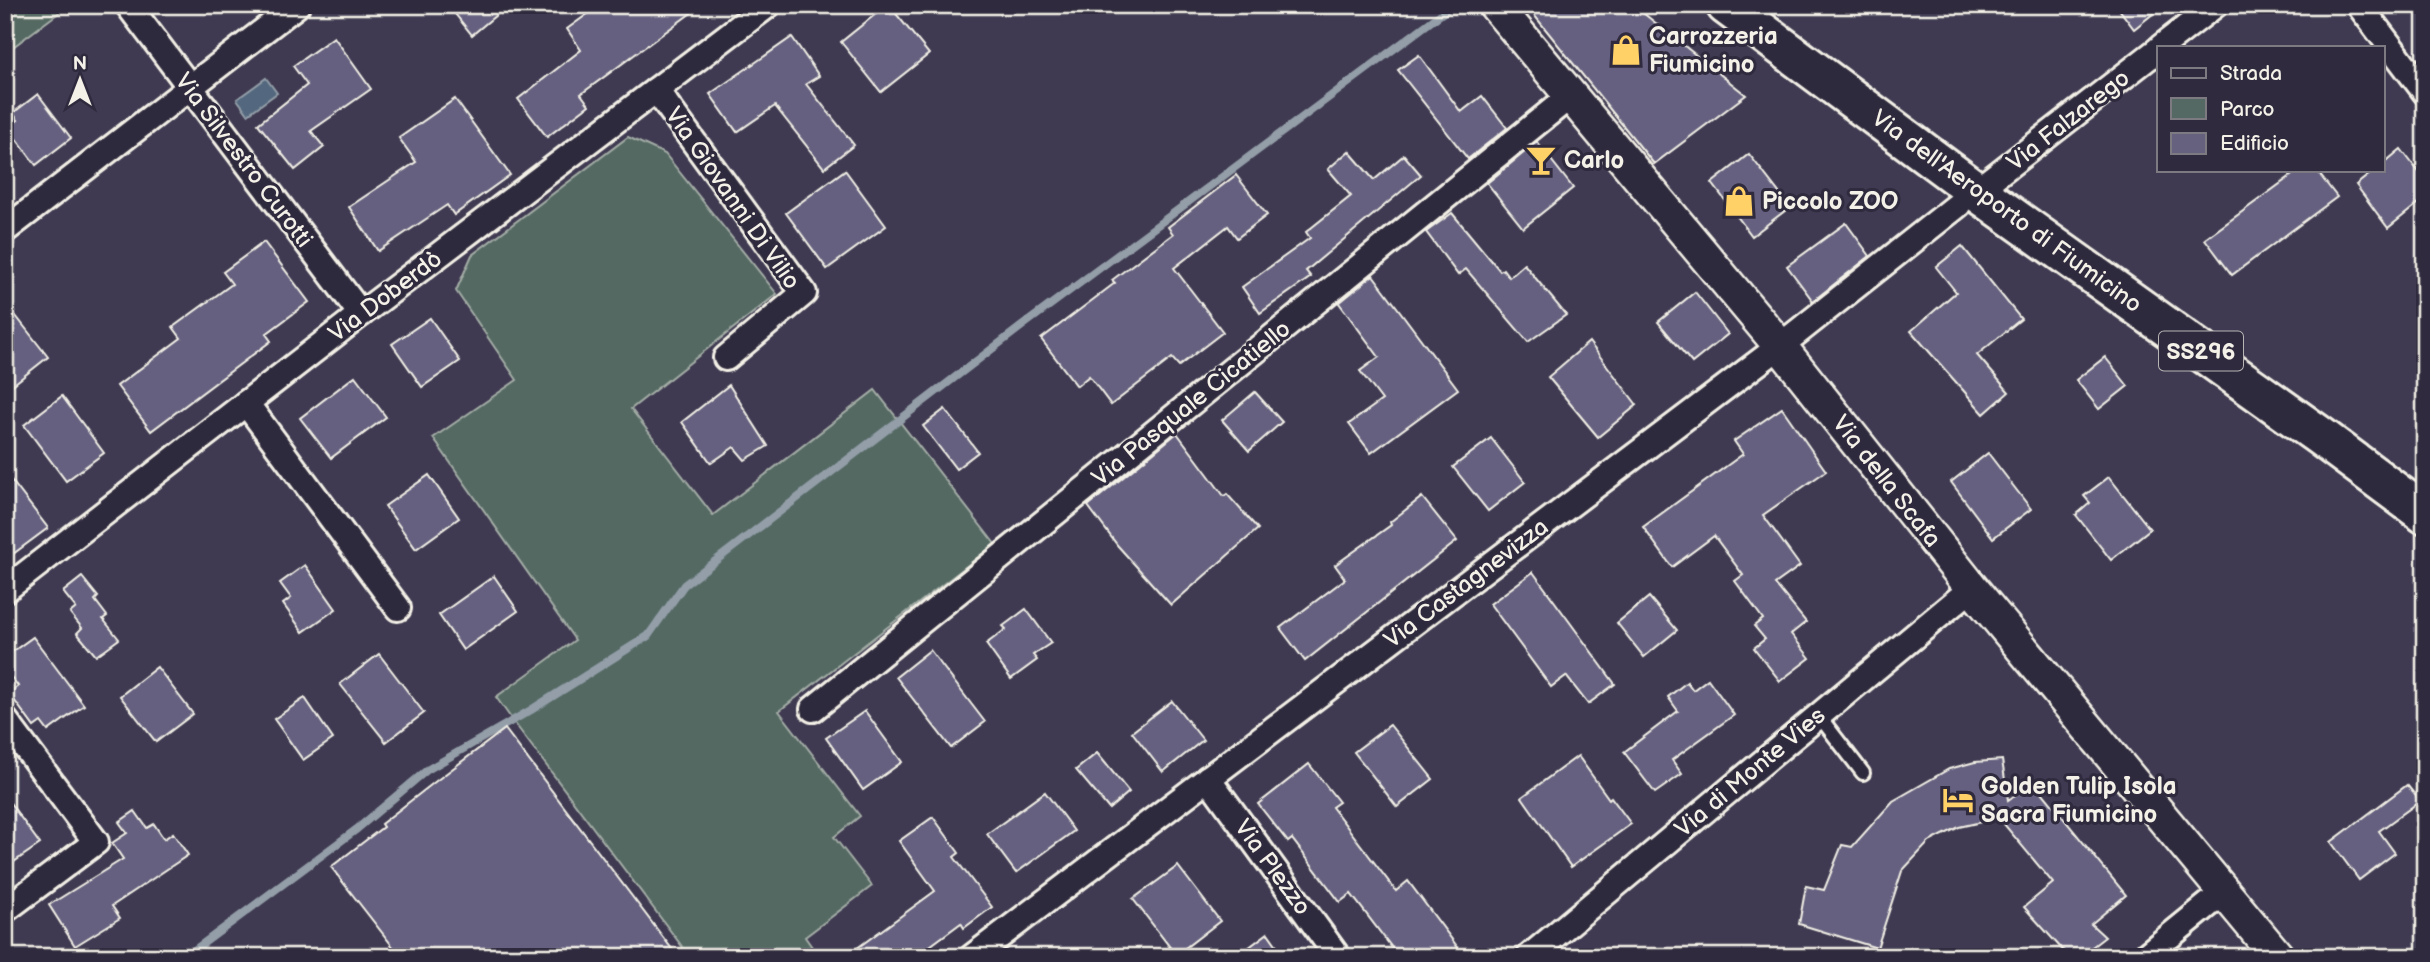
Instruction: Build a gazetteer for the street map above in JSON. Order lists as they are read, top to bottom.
{
  "streets": {
    "main road": ["Via dell'Aeroporto di Fiumicino", "SS296"],
    "street": [
      "Via Falzarego",
      "Via Silvestro Curotti",
      "Via Giovanni Di Vilio",
      "Via Doberdò",
      "Via Pasquale Cicatiello",
      "Via della Scafa",
      "Via Castagnevizza",
      "Via di Monte Vies",
      "Via Plezzo"
    ]
  },
  "crossings": [
    ["Via Falzarego", "Via dell'Aeroporto di Fiumicino"],
    ["Via Falzarego", "Via Castagnevizza"],
    ["Via Silvestro Curotti", "Via Doberdò"],
    ["Via Giovanni Di Vilio", "Via Doberdò"],
    ["Via dell'Aeroporto di Fiumicino", "Via Castagnevizza"],
    ["Via Pasquale Cicatiello", "Via della Scafa"],
    ["Via della Scafa", "Via Castagnevizza"],
    ["Via della Scafa", "Via di Monte Vies"],
    ["Via Castagnevizza", "Via Plezzo"]
  ],
  "places": {
    "shop": ["Carrozzeria Fiumicino", "Piccolo ZOO"],
    "bar": ["Carlo"],
    "hotel": ["Golden Tulip Isola Sacra Fiumicino"]
  },
  "legend": ["Strada", "Parco", "Edificio"],
  "north": "top"
}
